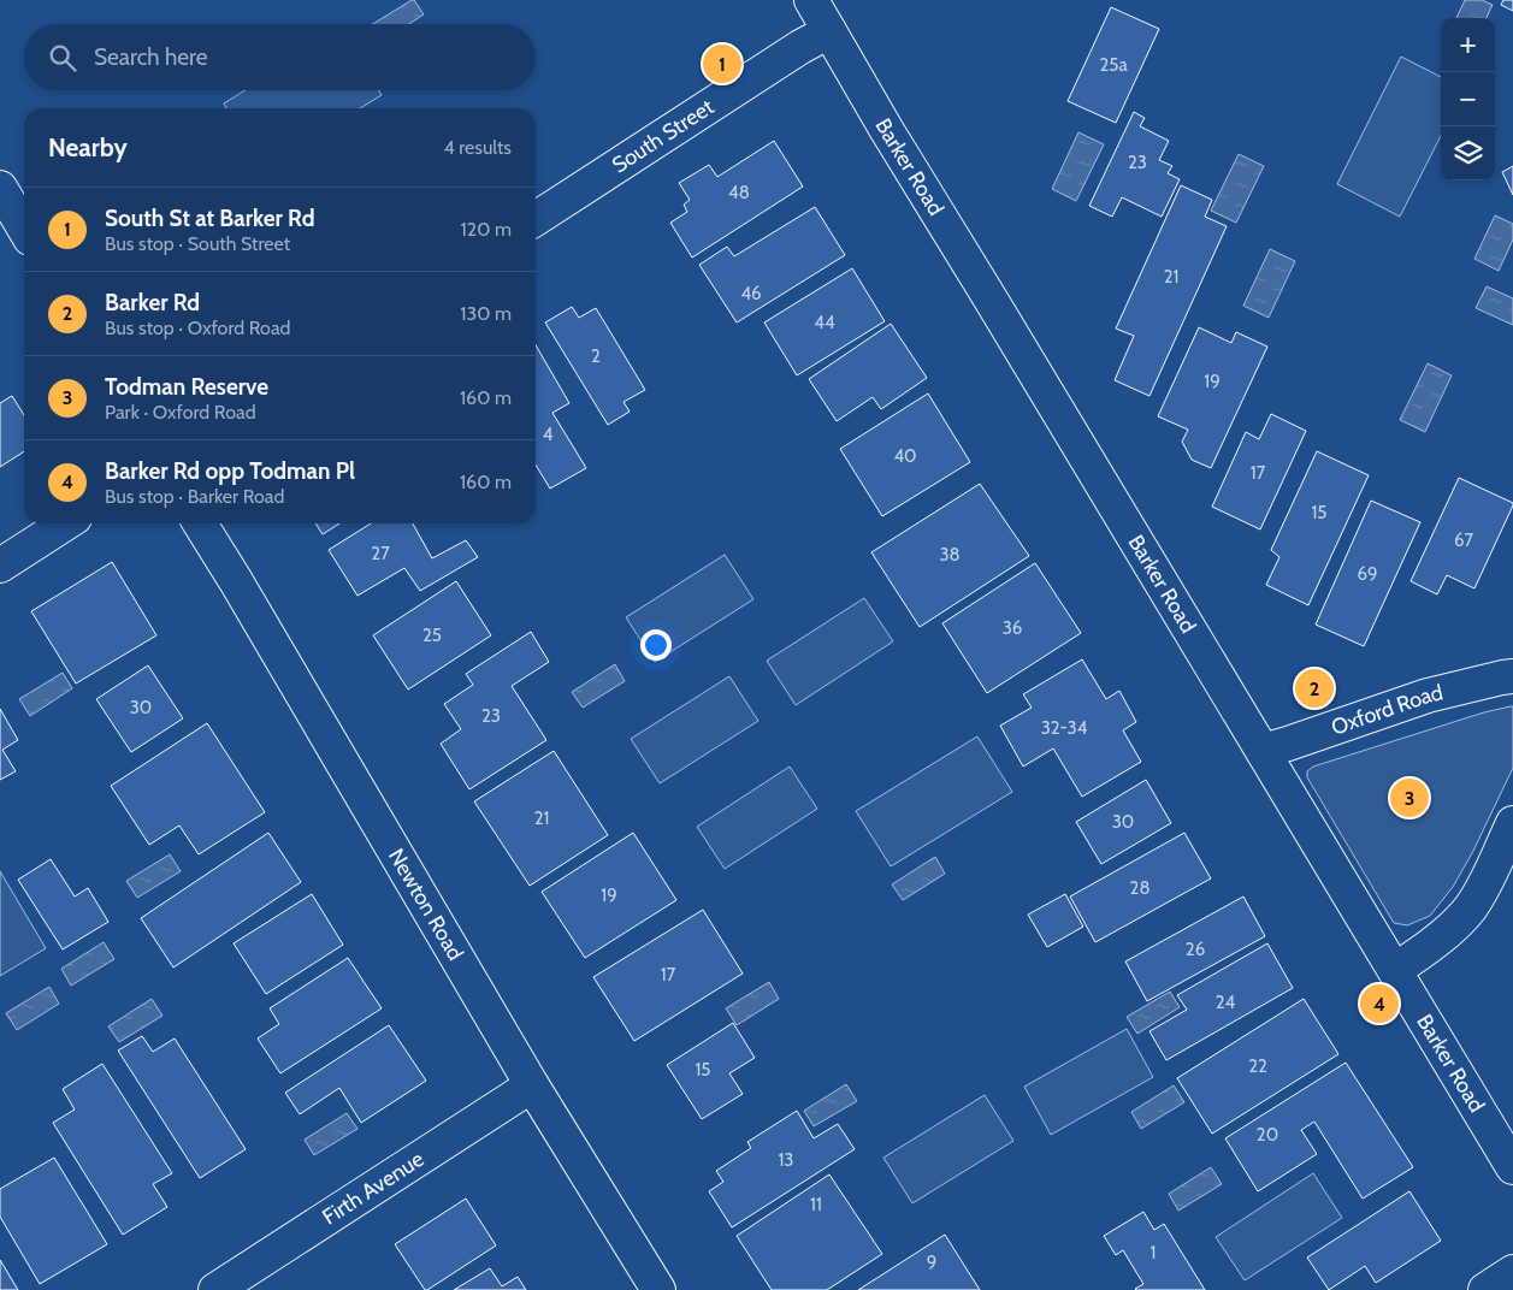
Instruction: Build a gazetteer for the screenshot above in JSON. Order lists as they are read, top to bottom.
{
  "streets": {
    "street": [
      "South Street",
      "Barker Road",
      "Oxford Road",
      "Newton Road",
      "Firth Avenue"
    ]
  },
  "crossings": [
    ["South Street", "Barker Road"],
    ["Barker Road", "Oxford Road"],
    ["Newton Road", "Firth Avenue"]
  ],
  "house_numbers": [
    "25a",
    "23",
    "48",
    "21",
    "46",
    "44",
    "2",
    "19",
    "4",
    "40",
    "17",
    "15",
    "67",
    "27",
    "38",
    "69",
    "36",
    "25",
    "30",
    "23",
    "32-34",
    "21",
    "30",
    "28",
    "19",
    "26",
    "17",
    "24",
    "22",
    "15",
    "20",
    "13",
    "11",
    "1",
    "9"
  ],
  "page": {
    "map_buttons": ["+", "−"],
    "search": "Search here",
    "pins": [
      "1",
      "2",
      "3",
      "4"
    ],
    "heading": ["Nearby", "4 results"],
    "list": [
      {
        "mark": "1",
        "name": "South St at Barker Rd",
        "note": "Bus stop · South Street",
        "value": "120 m"
      },
      {
        "mark": "2",
        "name": "Barker Rd",
        "note": "Bus stop · Oxford Road",
        "value": "130 m"
      },
      {
        "mark": "3",
        "name": "Todman Reserve",
        "note": "Park · Oxford Road",
        "value": "160 m"
      },
      {
        "mark": "4",
        "name": "Barker Rd opp Todman Pl",
        "note": "Bus stop · Barker Road",
        "value": "160 m"
      }
    ]
  }
}
